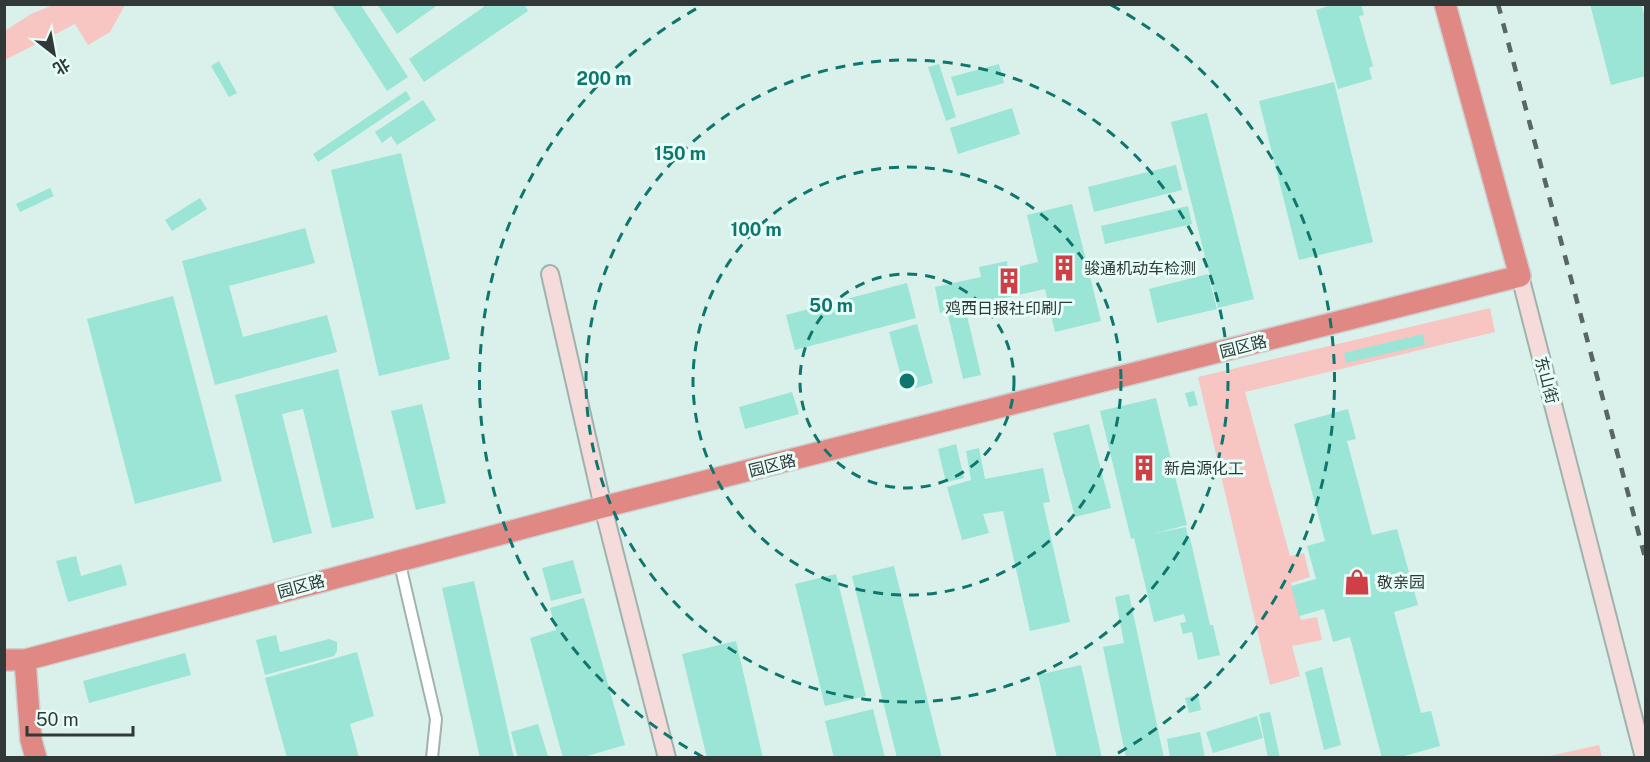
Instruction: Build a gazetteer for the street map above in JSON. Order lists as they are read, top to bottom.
{
  "streets": {
    "highway": ["园区路", "东山街"]
  },
  "crossings": [
    ["园区路", "东山街"]
  ],
  "places": {
    "building": ["骏通机动车检测", "鸡西日报社印刷厂", "新启源化工"],
    "shop": ["敬亲园"]
  },
  "scale_bar": "50 m",
  "north": "bottom right",
  "rings": [
    "200 m",
    "150 m",
    "100 m",
    "50 m"
  ]
}
